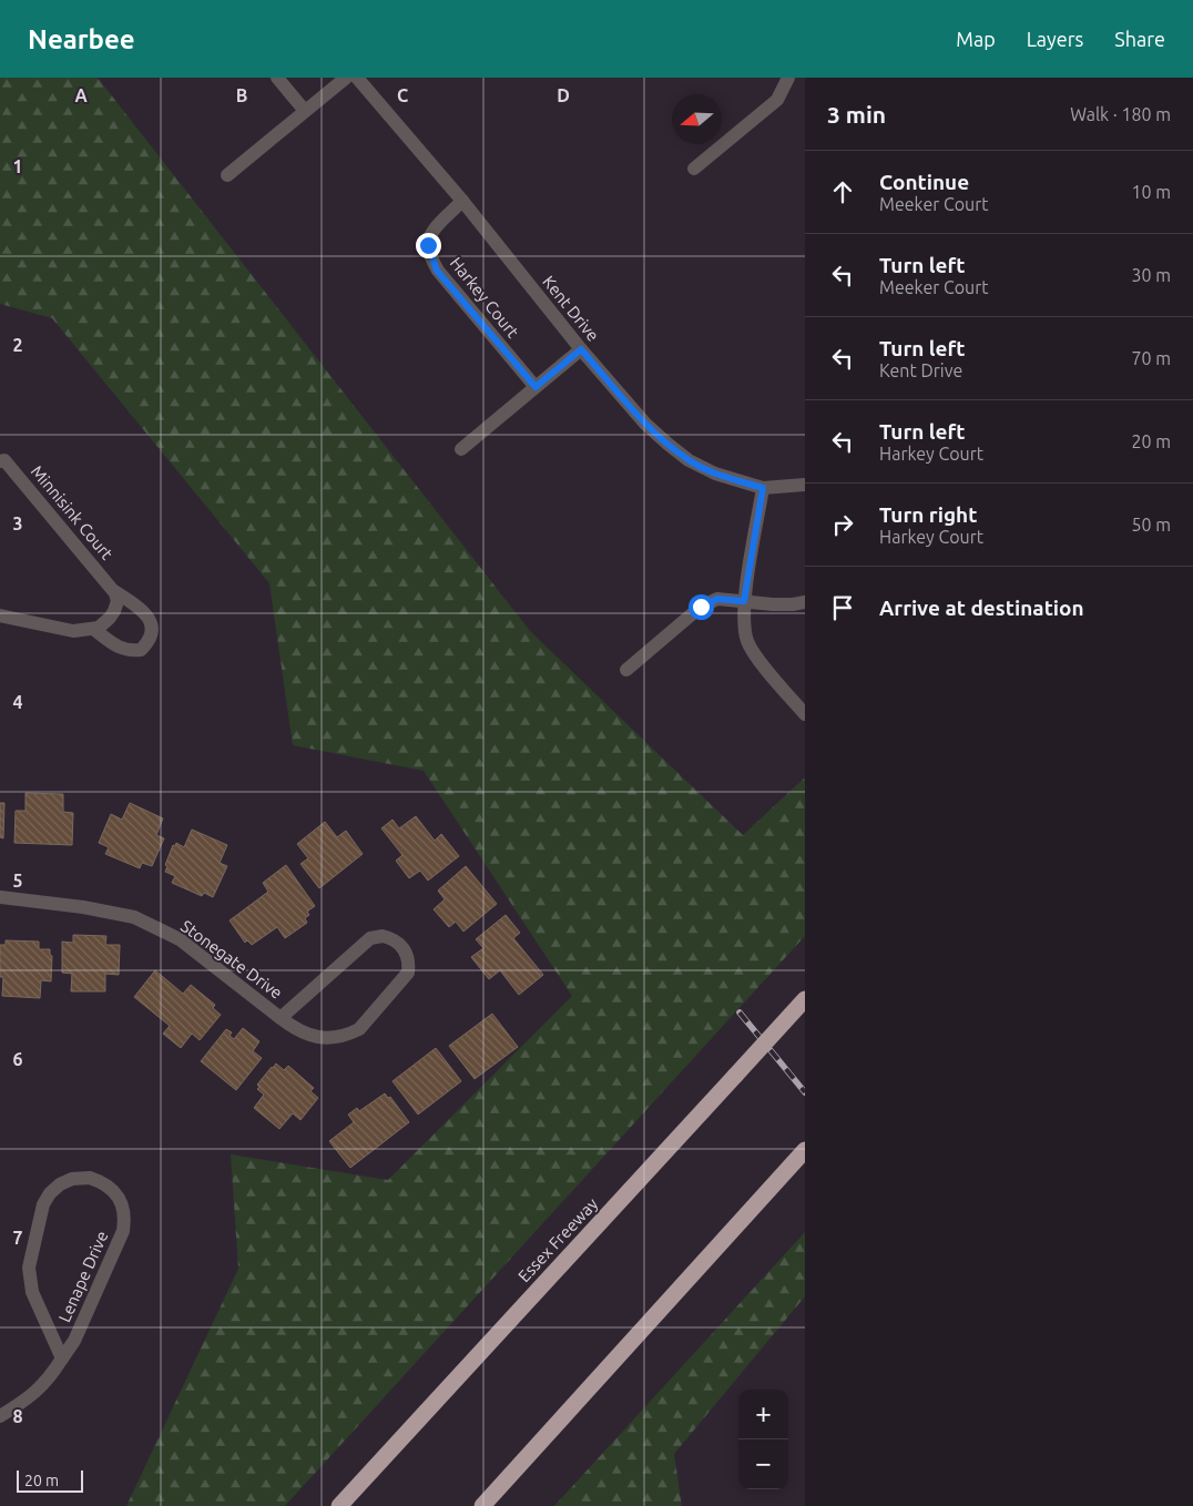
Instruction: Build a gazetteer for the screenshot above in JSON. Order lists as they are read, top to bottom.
{
  "streets": {
    "highway": ["Essex Freeway"],
    "street": [
      "Harkey Court",
      "Kent Drive",
      "Minnisink Court",
      "Stonegate Drive",
      "Lenape Drive"
    ]
  },
  "crossings": [
    ["Harkey Court", "Kent Drive"]
  ],
  "scale_bar": "20 m",
  "north": "left",
  "page": {
    "header": "Nearbee",
    "nav": ["Map", "Layers", "Share"],
    "heading": ["3 min", "Walk · 180 m"],
    "list": [
      ["Continue", "Meeker Court", "10 m"],
      ["Turn left", "Meeker Court", "30 m"],
      ["Turn left", "Kent Drive", "70 m"],
      ["Turn left", "Harkey Court", "20 m"],
      ["Turn right", "Harkey Court", "50 m"],
      "Arrive at destination"
    ],
    "map_buttons": ["+", "−"],
    "scale": "20 m"
  },
  "grid": {
    "columns": [
      "A",
      "B",
      "C",
      "D"
    ],
    "rows": [
      "1",
      "2",
      "3",
      "4",
      "5",
      "6",
      "7",
      "8"
    ]
  }
}
